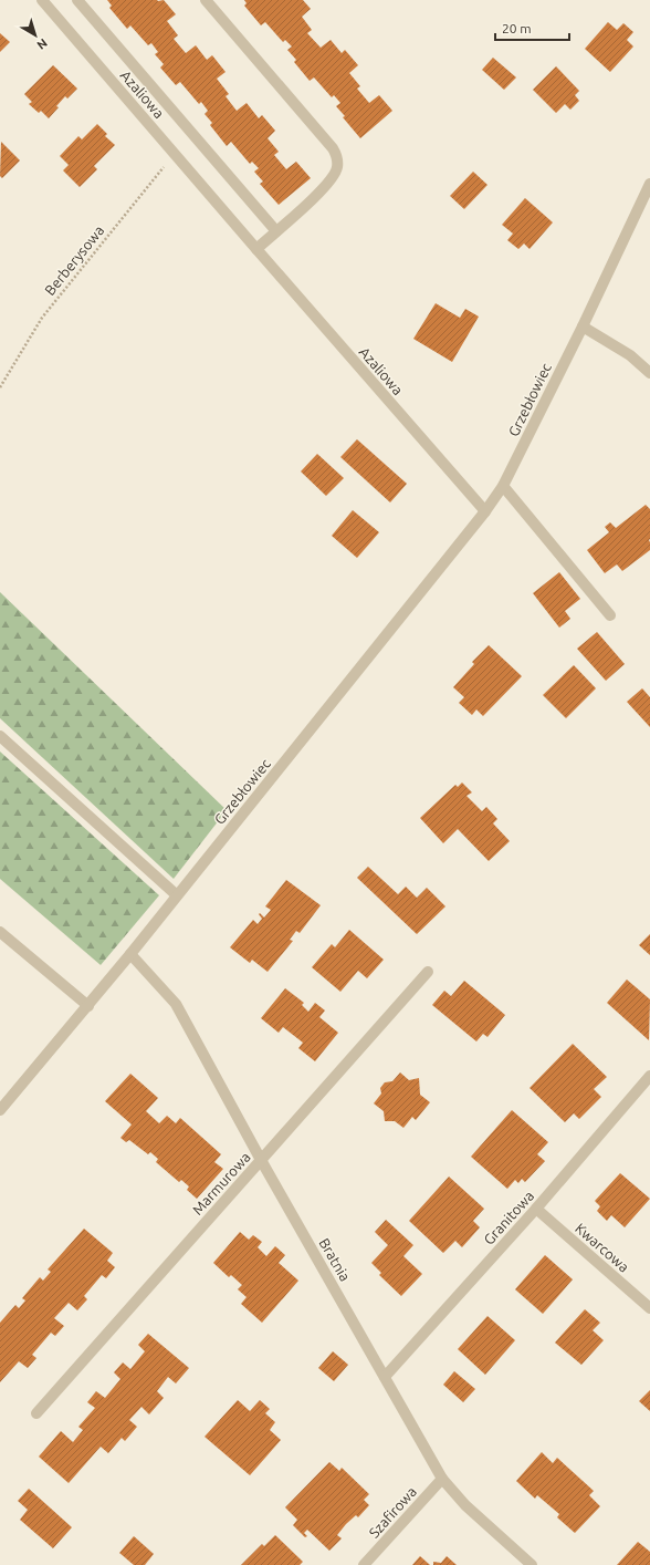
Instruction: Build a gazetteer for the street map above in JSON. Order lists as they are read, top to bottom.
{
  "streets": {
    "street": [
      "Azaliowa",
      "Grzebłowiec",
      "Marmurowa",
      "Granitowa",
      "Kwarcowa",
      "Bratnia",
      "Szafirowa"
    ],
    "path": ["Berberysowa"]
  },
  "crossings": [
    ["Azaliowa", "Berberysowa"],
    ["Azaliowa", "Grzebłowiec"],
    ["Grzebłowiec", "Bratnia"],
    ["Marmurowa", "Bratnia"],
    ["Granitowa", "Kwarcowa"],
    ["Granitowa", "Bratnia"],
    ["Bratnia", "Szafirowa"]
  ],
  "scale_bar": "20 m",
  "north": "bottom right"
}
